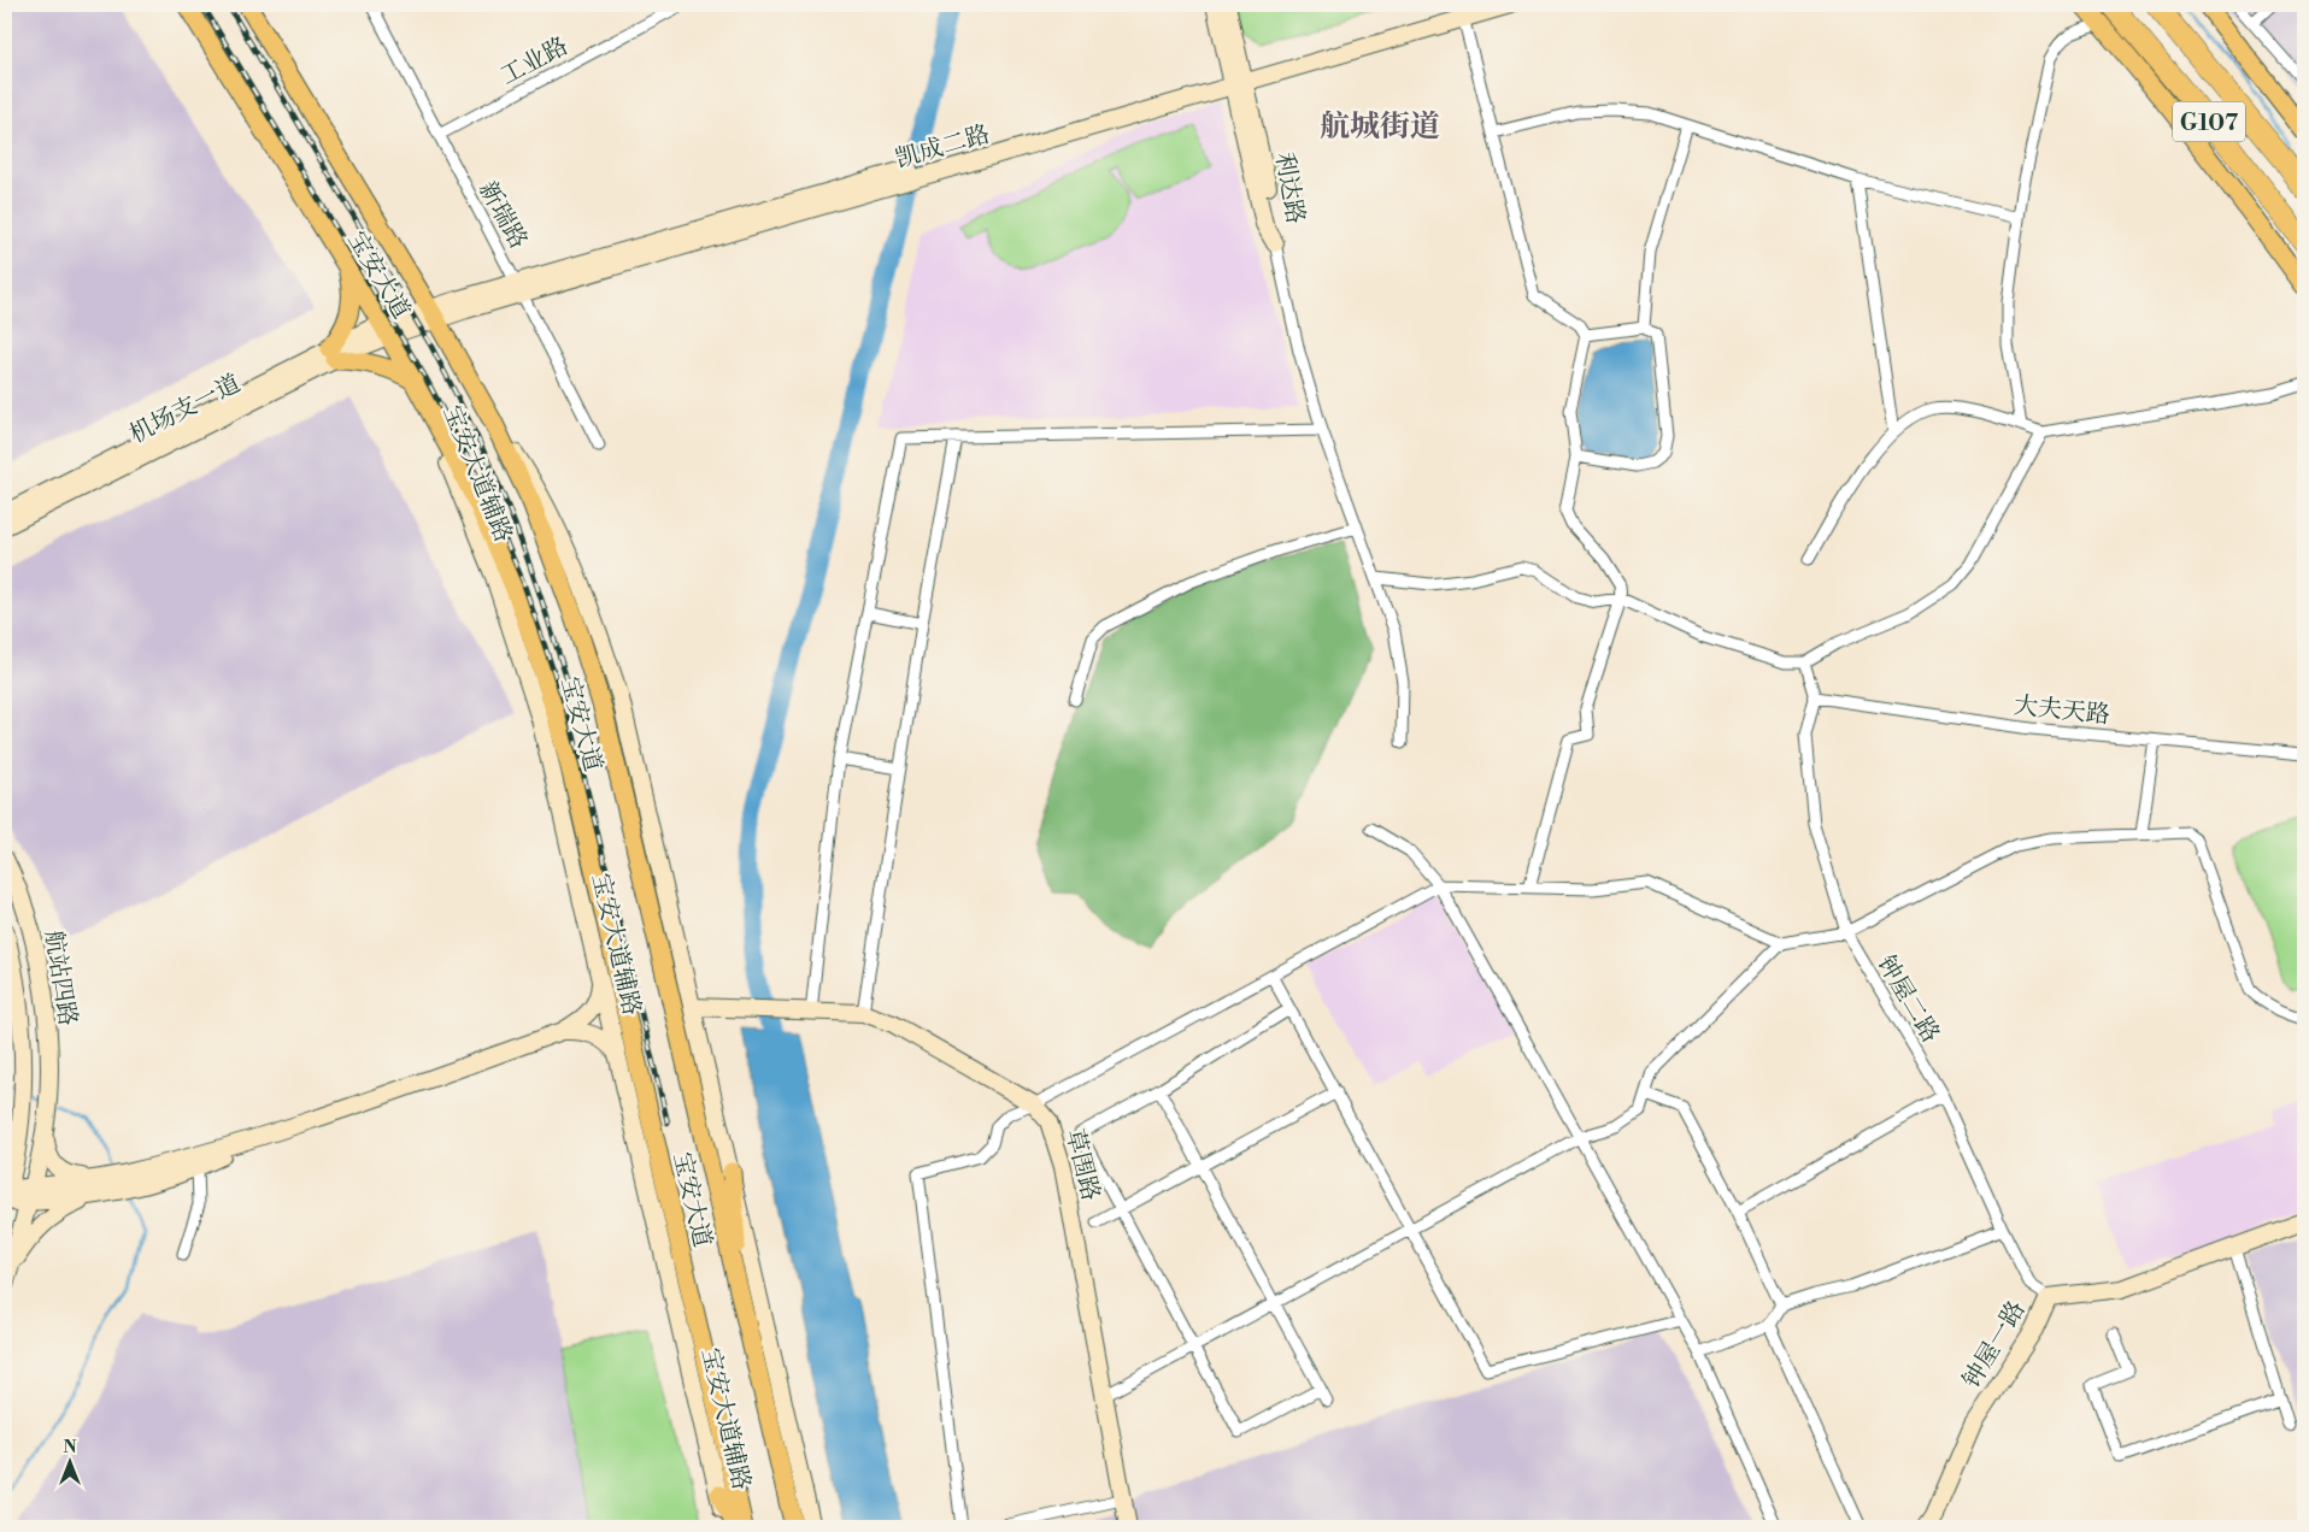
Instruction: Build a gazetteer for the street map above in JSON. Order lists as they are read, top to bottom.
{
  "streets": {
    "highway": ["G107"],
    "main road": ["宝安大道"],
    "street": [
      "工业路",
      "凯成二路",
      "利达路",
      "新瑞路",
      "机场支一道",
      "宝安大道辅路",
      "大夫天路",
      "航站四路",
      "钟屋二路",
      "草围路",
      "钟屋一路"
    ]
  },
  "crossings": [
    ["工业路", "新瑞路"],
    ["凯成二路", "利达路"],
    ["凯成二路", "新瑞路"],
    ["凯成二路", "宝安大道"],
    ["凯成二路", "机场支一道"],
    ["宝安大道", "机场支一道"],
    ["宝安大道", "宝安大道辅路"],
    ["宝安大道辅路", "草围路"],
    ["大夫天路", "钟屋二路"],
    ["钟屋二路", "钟屋一路"]
  ],
  "districts": ["航城街道"],
  "north": "top"
}
